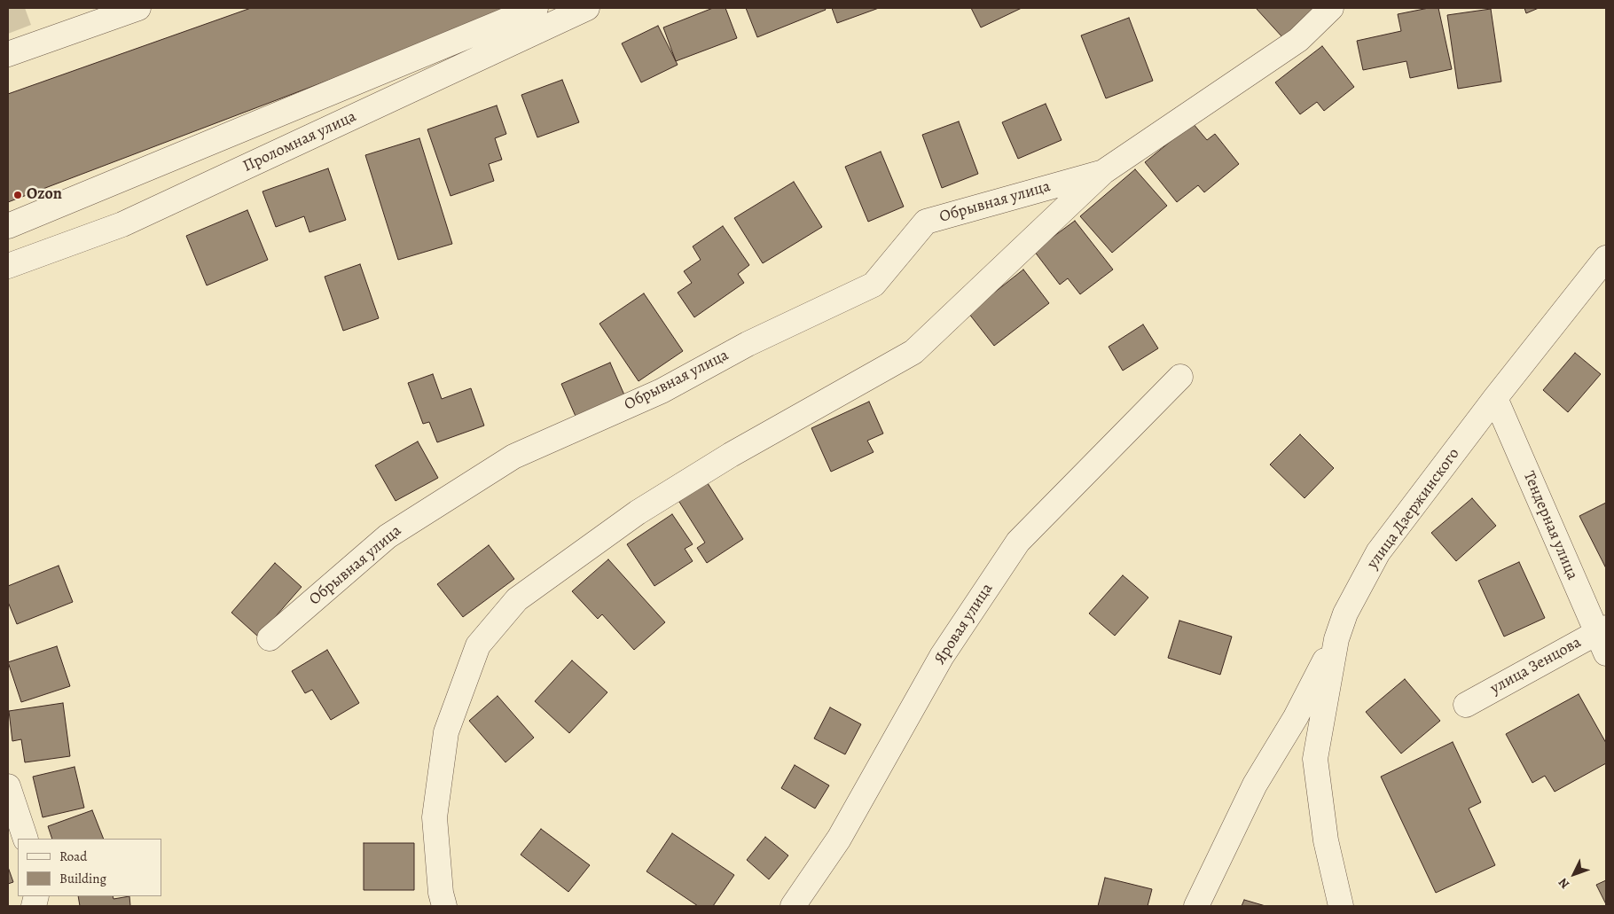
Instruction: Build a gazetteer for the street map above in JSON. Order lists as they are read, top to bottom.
{
  "streets": {
    "street": [
      "Проломная улица",
      "Обрывная улица",
      "улица Дзержинского",
      "Тендерная улица",
      "Яровая улица",
      "улица Зенцова"
    ]
  },
  "crossings": [
    ["улица Дзержинского", "Тендерная улица"],
    ["Тендерная улица", "улица Зенцова"]
  ],
  "places": ["Ozon"],
  "legend": ["Road", "Building"],
  "north": "bottom left"
}
